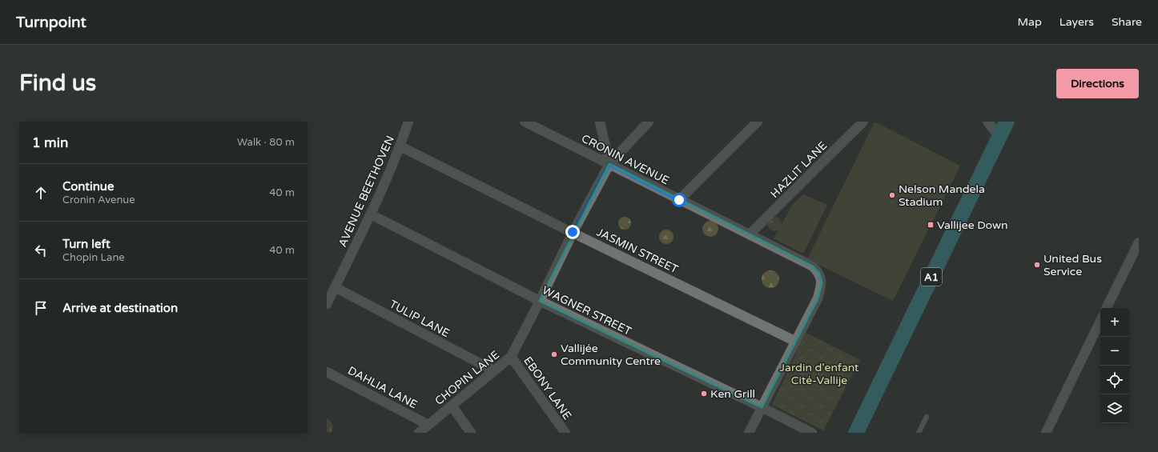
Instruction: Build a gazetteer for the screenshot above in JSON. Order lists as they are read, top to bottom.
{
  "streets": {
    "main road": ["A1"],
    "street": [
      "CRONIN AVENUE",
      "HAZLIT LANE",
      "AVENUE BEETHOVEN",
      "JASMIN STREET",
      "WAGNER STREET",
      "TULIP LANE",
      "CHOPIN LANE",
      "DAHLIA LANE",
      "EBONY LANE"
    ]
  },
  "crossings": [
    ["CRONIN AVENUE", "HAZLIT LANE"],
    ["CRONIN AVENUE", "JASMIN STREET"],
    ["CRONIN AVENUE", "WAGNER STREET"],
    ["CRONIN AVENUE", "CHOPIN LANE"],
    ["AVENUE BEETHOVEN", "JASMIN STREET"],
    ["AVENUE BEETHOVEN", "WAGNER STREET"],
    ["AVENUE BEETHOVEN", "TULIP LANE"],
    ["JASMIN STREET", "CHOPIN LANE"],
    ["WAGNER STREET", "CHOPIN LANE"],
    ["TULIP LANE", "CHOPIN LANE"],
    ["CHOPIN LANE", "DAHLIA LANE"],
    ["CHOPIN LANE", "EBONY LANE"]
  ],
  "parks": ["Jardin d'enfant Cité-Vallije"],
  "places": {
    "other": [
      "Nelson Mandela Stadium",
      "United Bus Service",
      "Vallijée Community Centre",
      "Ken Grill"
    ],
    "transit": ["Vallijee Down"]
  },
  "page": {
    "header": "Turnpoint",
    "nav": ["Map", "Layers", "Share"],
    "buttons": "Directions",
    "title": "Find us",
    "heading": ["1 min", "Walk · 80 m"],
    "list": [
      ["Continue", "Cronin Avenue", "40 m"],
      ["Turn left", "Chopin Lane", "40 m"],
      "Arrive at destination"
    ],
    "map_buttons": ["+", "−"]
  }
}
